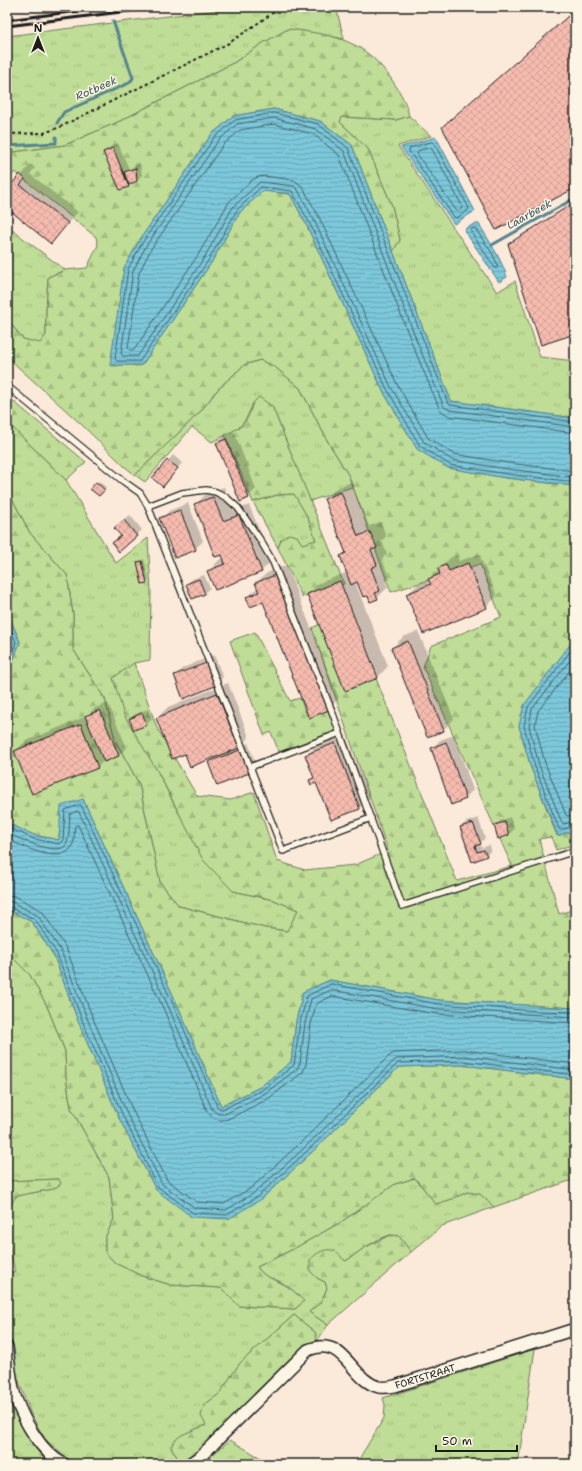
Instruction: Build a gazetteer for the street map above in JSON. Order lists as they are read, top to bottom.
{
  "streets": {
    "street": ["FORTSTRAAT"]
  },
  "water": ["Rotbeek", "Laarbeek"],
  "scale_bar": "50 m",
  "north": "top"
}
